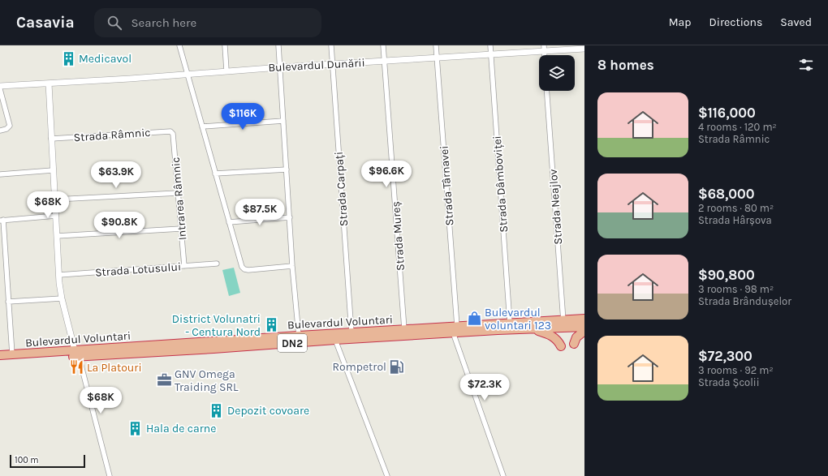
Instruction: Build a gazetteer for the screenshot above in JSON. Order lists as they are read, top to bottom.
{
  "streets": {
    "highway": ["Bulevardul Voluntari", "DN2"],
    "street": [
      "Bulevardul Dunării",
      "Strada Râmnic",
      "Strada Dâmboviței",
      "Strada Târnavei",
      "Strada Carpați",
      "Intrarea Râmnic",
      "Strada Neajlov",
      "Strada Mureș",
      "Strada Lotusului"
    ]
  },
  "crossings": [
    ["Bulevardul Dunării", "Strada Dâmboviței"],
    ["Bulevardul Dunării", "Strada Târnavei"],
    ["Bulevardul Dunării", "Strada Carpați"],
    ["Bulevardul Dunării", "Strada Mureș"],
    ["Strada Râmnic", "Intrarea Râmnic"],
    ["Strada Dâmboviței", "Bulevardul Voluntari"],
    ["Strada Târnavei", "Bulevardul Voluntari"],
    ["Strada Carpați", "Bulevardul Voluntari"],
    ["Intrarea Râmnic", "Strada Lotusului"],
    ["Strada Neajlov", "Bulevardul Voluntari"],
    ["Strada Mureș", "Bulevardul Voluntari"]
  ],
  "places": {
    "building": [
      "Medicavol",
      "District Volunatri - Centura Nord",
      "Depozit covoare",
      "Hala de carne"
    ],
    "shop": ["Bulevardul voluntari 123"],
    "fuel station": ["Rompetrol"],
    "restaurant": ["La Platouri"],
    "office": ["GNV Omega Traiding SRL"]
  },
  "scale_bar": "100 m",
  "page": {
    "header": "Casavia",
    "search": "Search here",
    "nav": ["Map", "Directions", "Saved"],
    "heading": "8 homes",
    "list": [
      {
        "name": "$116,000",
        "note": "4 rooms · 120 m² · Strada Râmnic"
      },
      {
        "name": "$68,000",
        "note": "2 rooms · 80 m² · Strada Hârșova"
      },
      {
        "name": "$90,800",
        "note": "3 rooms · 98 m² · Strada Brândușelor"
      },
      {
        "name": "$72,300",
        "note": "3 rooms · 92 m² · Strada Școlii"
      }
    ],
    "price": [
      "$116K",
      "$96.6K",
      "$63.9K",
      "$68K",
      "$87.5K",
      "$90.8K",
      "$72.3K",
      "$68K"
    ],
    "scale": "100 m"
  }
}
